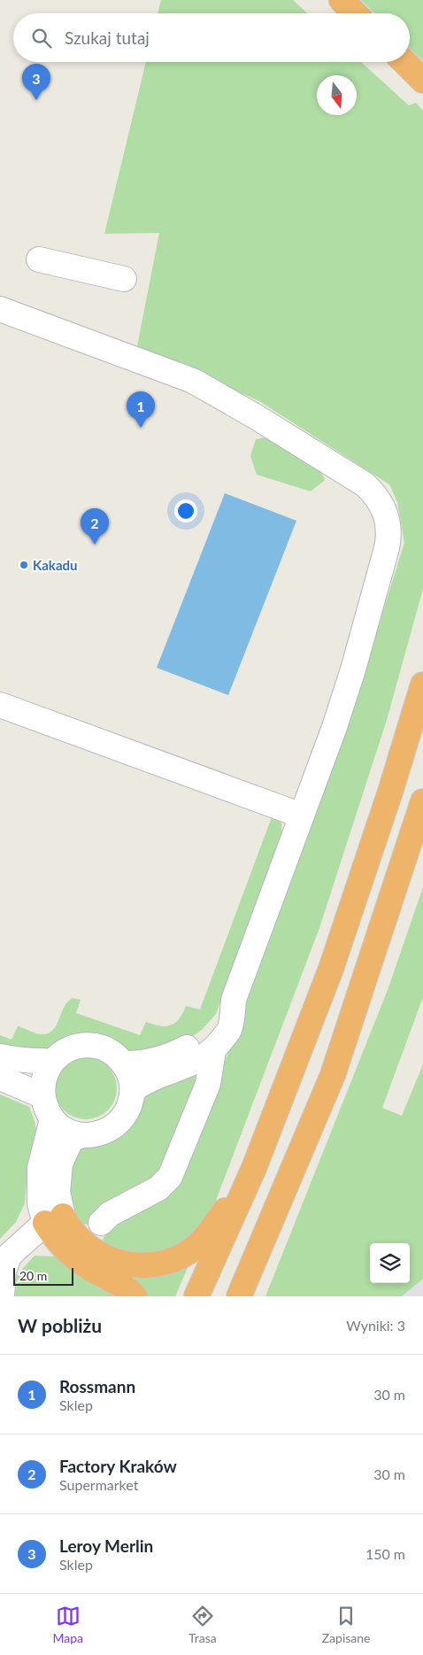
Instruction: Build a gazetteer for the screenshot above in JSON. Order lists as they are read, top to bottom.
{
  "places": ["Kakadu"],
  "scale_bar": "20 m",
  "north": "bottom",
  "page": {
    "search": "Szukaj tutaj",
    "pins": ["3", "1", "2"],
    "scale": "20 m",
    "heading": ["W pobliżu", "Wyniki: 3"],
    "list": [
      {
        "mark": "1",
        "name": "Rossmann",
        "note": "Sklep",
        "value": "30 m"
      },
      {
        "mark": "2",
        "name": "Factory Kraków",
        "note": "Supermarket",
        "value": "30 m"
      },
      {
        "mark": "3",
        "name": "Leroy Merlin",
        "note": "Sklep",
        "value": "150 m"
      }
    ],
    "nav": ["Mapa", "Trasa", "Zapisane"]
  }
}
